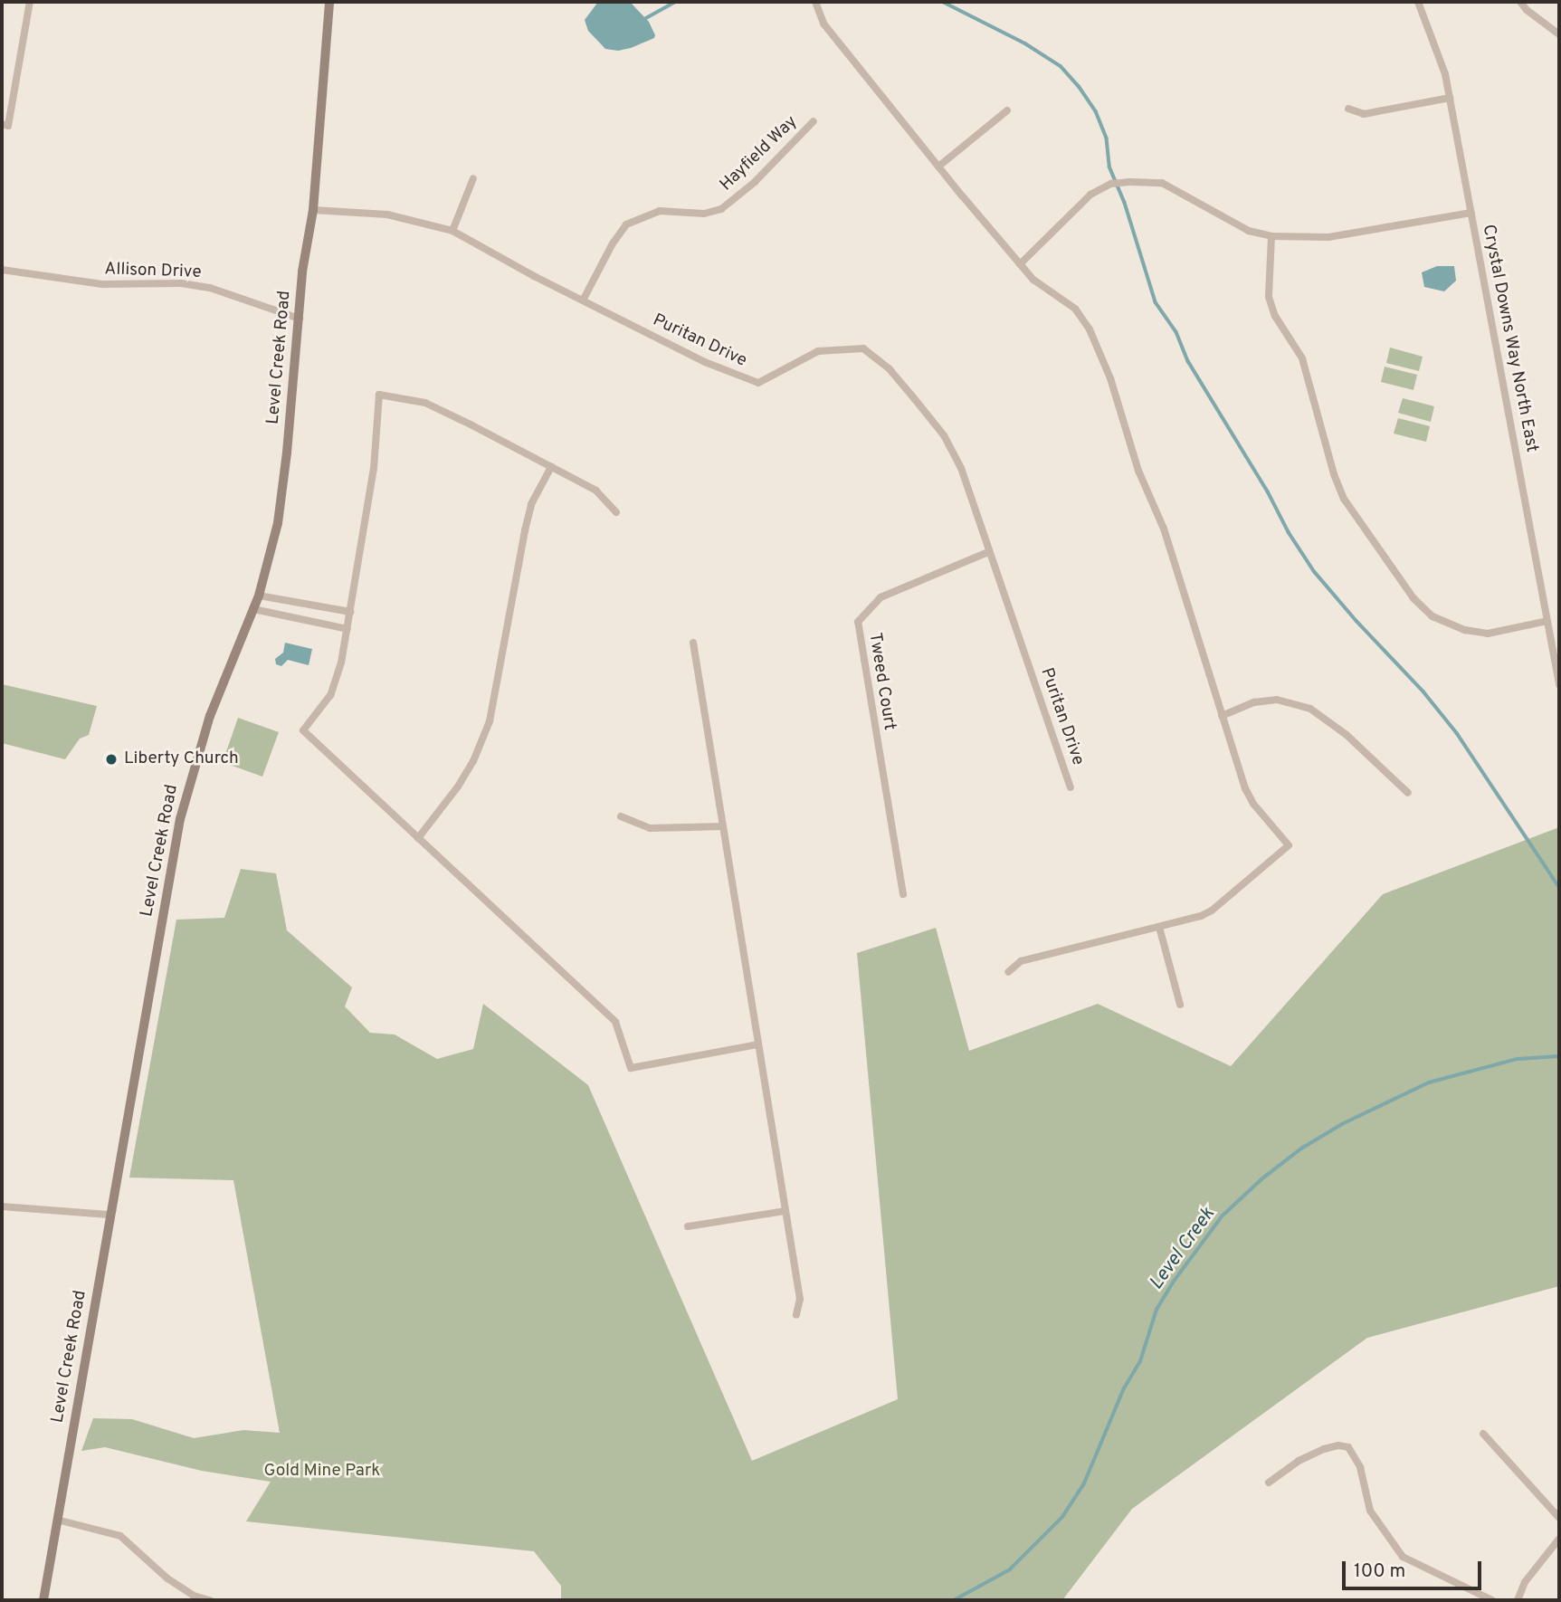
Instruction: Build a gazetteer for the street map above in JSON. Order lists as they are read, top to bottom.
{
  "streets": {
    "street": [
      "Hayfield Way",
      "Allison Drive",
      "Crystal Downs Way North East",
      "Puritan Drive",
      "Level Creek Road",
      "Tweed Court"
    ]
  },
  "crossings": [
    ["Hayfield Way", "Puritan Drive"],
    ["Allison Drive", "Level Creek Road"],
    ["Puritan Drive", "Level Creek Road"],
    ["Puritan Drive", "Tweed Court"]
  ],
  "water": ["Level Creek"],
  "parks": ["Gold Mine Park"],
  "places": ["Liberty Church"],
  "scale_bar": "100 m"
}
